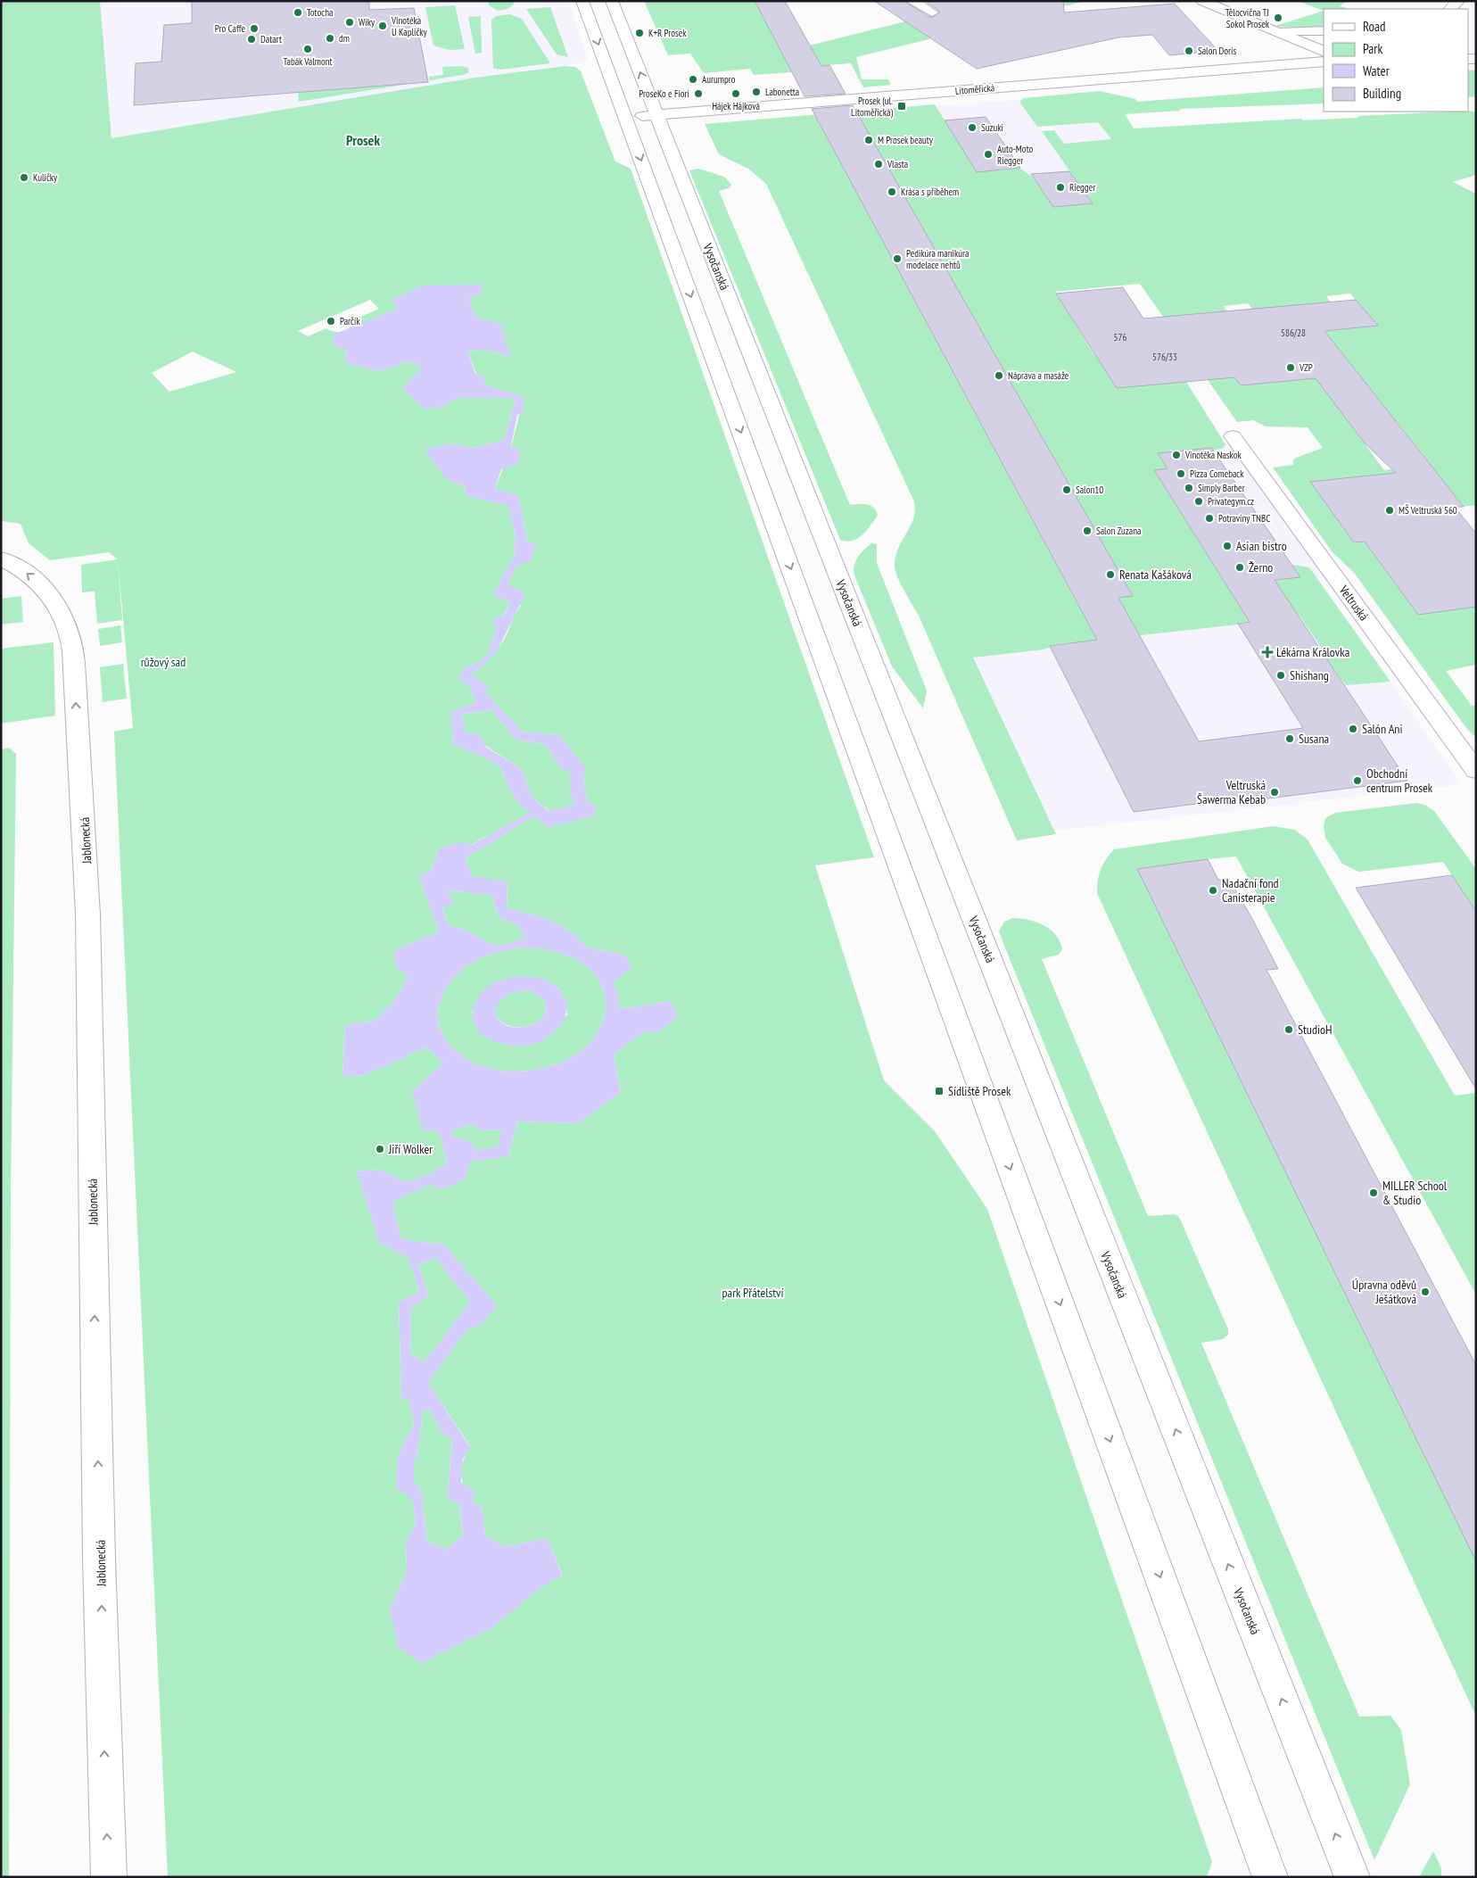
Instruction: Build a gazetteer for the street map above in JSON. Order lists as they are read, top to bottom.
{
  "streets": {
    "main road": [
      "Litoměřická",
      "Vysočanská",
      "Veltruská",
      "Jablonecká"
    ]
  },
  "crossings": [
    ["Litoměřická", "Vysočanská"]
  ],
  "one_way": ["Jablonecká"],
  "districts": ["Prosek"],
  "parks": ["růžový sad", "park Přátelství"],
  "places": {
    "other": [
      "Totocha",
      "Tělocvična TJ Sokol Prosek",
      "Wiky",
      "Vinotéka U Kapličky",
      "Pro Caffe",
      "K+R Prosek",
      "dm",
      "Datart",
      "Tabák Valmont",
      "Salon Doris",
      "Aurumpro",
      "Labonetta",
      "ProseKo e Fiori",
      "Hájek Hájková",
      "Suzuki",
      "M Prosek beauty",
      "Auto-Moto Riegger",
      "Vlasta",
      "Kuličky",
      "Riegger",
      "Krása s příběhem",
      "Pedikúra manikúra modelace nehtů",
      "Parčík",
      "VZP",
      "Náprava a masáže",
      "Vinotéka Naskok",
      "Pizza Comeback",
      "Simply Barber",
      "Salon10",
      "Privategym.cz",
      "MŠ Veltruská 560",
      "Potraviny TNBC",
      "Salon Zuzana",
      "Asian bistro",
      "Žerno",
      "Renata Kašáková",
      "Shishang",
      "Salón Ani",
      "Susana",
      "Obchodní centrum Prosek",
      "Veltruská Šawerma Kebab",
      "Nadační fond Canisterapie",
      "StudioH",
      "Jiří Wolker",
      "MILLER School & Studio",
      "Úpravna oděvů Ješátková"
    ],
    "transit": ["Prosek (ul. Litoměřická)", "Sídliště Prosek"],
    "health": ["Lékárna Královka"]
  },
  "house_numbers": ["586/28", "576", "576/33"],
  "legend": [
    "Road",
    "Park",
    "Water",
    "Building"
  ]
}
